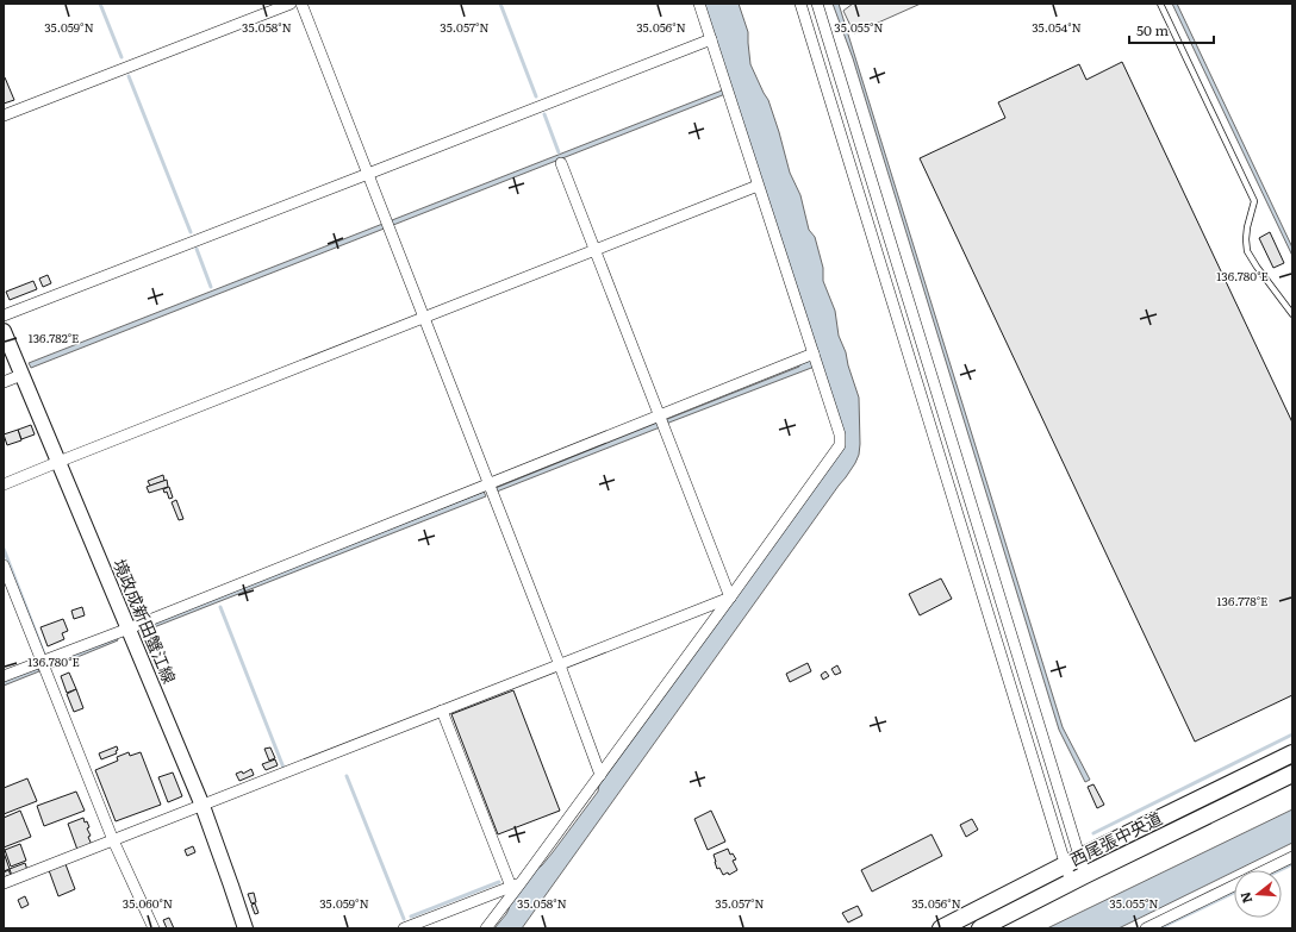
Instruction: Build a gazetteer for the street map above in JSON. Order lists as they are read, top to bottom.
{
  "streets": {
    "main road": ["境政成新田蟹江線", "西尾張中央道"]
  },
  "scale_bar": "50 m",
  "north": "left",
  "coordinates": [
    "35.059°N",
    "35.058°N",
    "35.057°N",
    "35.056°N",
    "35.055°N",
    "35.054°N",
    "136.780°E",
    "136.782°E",
    "136.778°E",
    "35.060°N"
  ]
}
